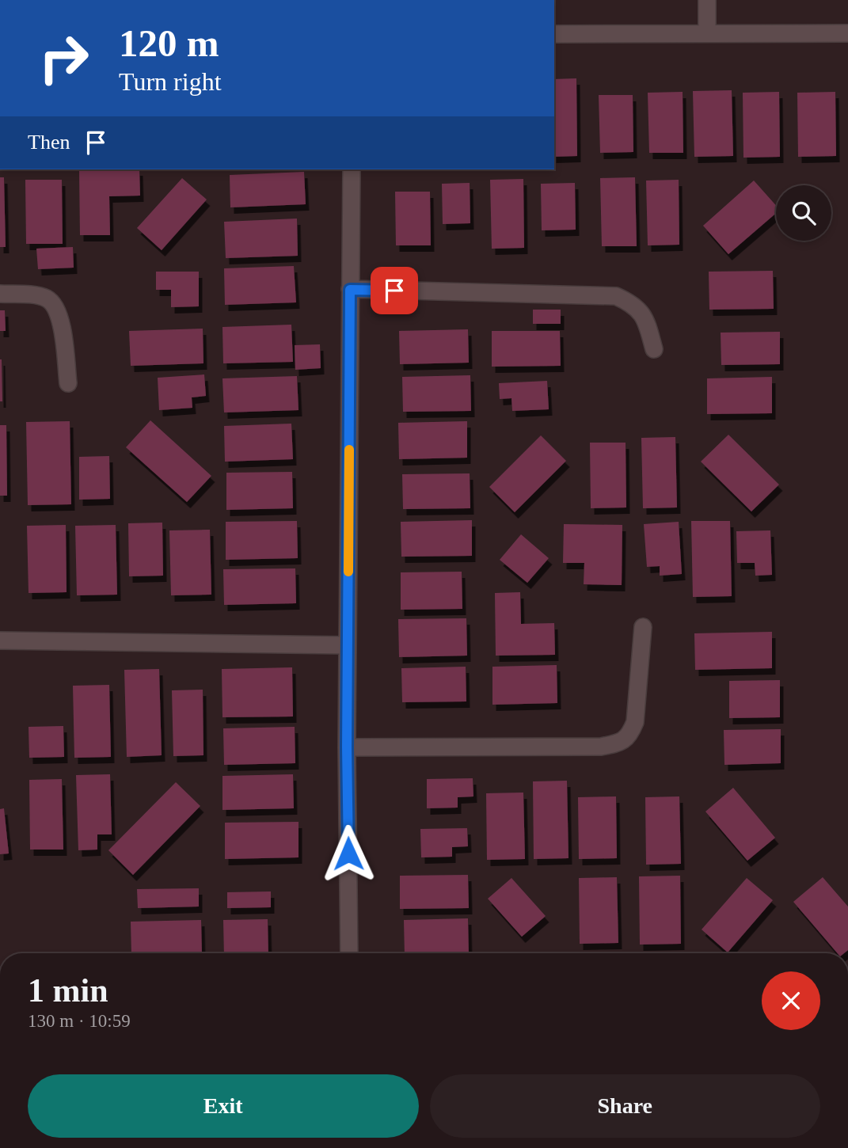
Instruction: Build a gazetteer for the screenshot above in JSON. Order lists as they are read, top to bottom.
{
  "page": {
    "turn": ["120 m", "Turn right"],
    "then": "Then",
    "heading": ["1 min", "130 m · 10:59"],
    "buttons": ["Exit", "Share"]
  }
}
